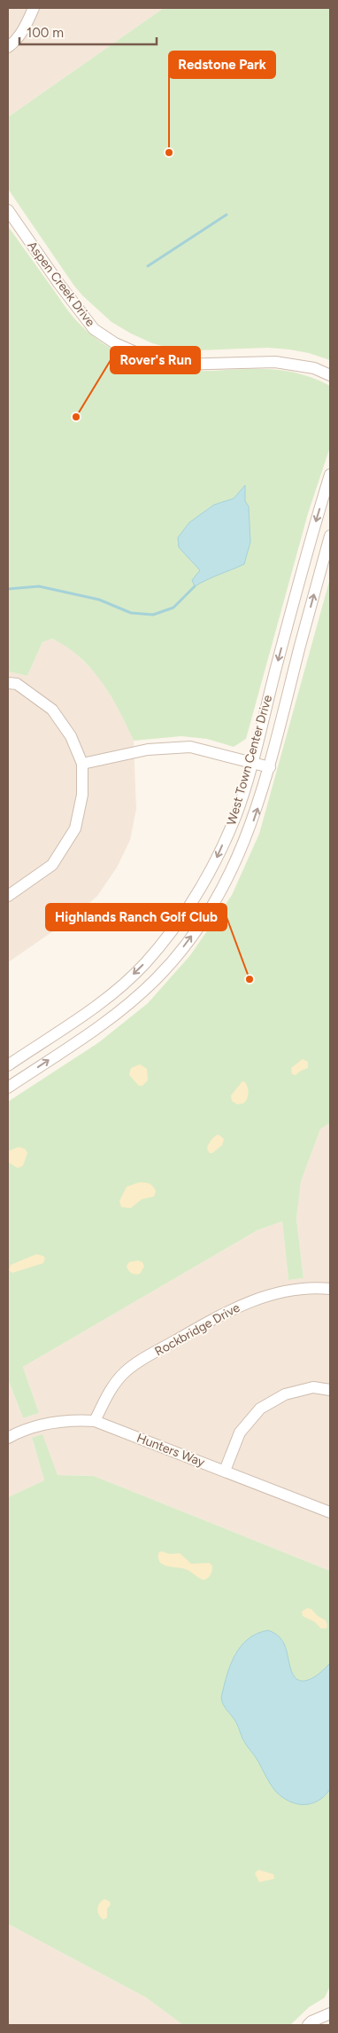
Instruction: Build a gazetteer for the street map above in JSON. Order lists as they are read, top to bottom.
{
  "streets": {
    "street": [
      "Aspen Creek Drive",
      "West Town Center Drive",
      "Rockbridge Drive",
      "Hunters Way"
    ]
  },
  "crossings": [
    ["Rockbridge Drive", "Hunters Way"]
  ],
  "places": ["Redstone Park", "Rover's Run", "Highlands Ranch Golf Club"],
  "scale_bar": "100 m"
}
